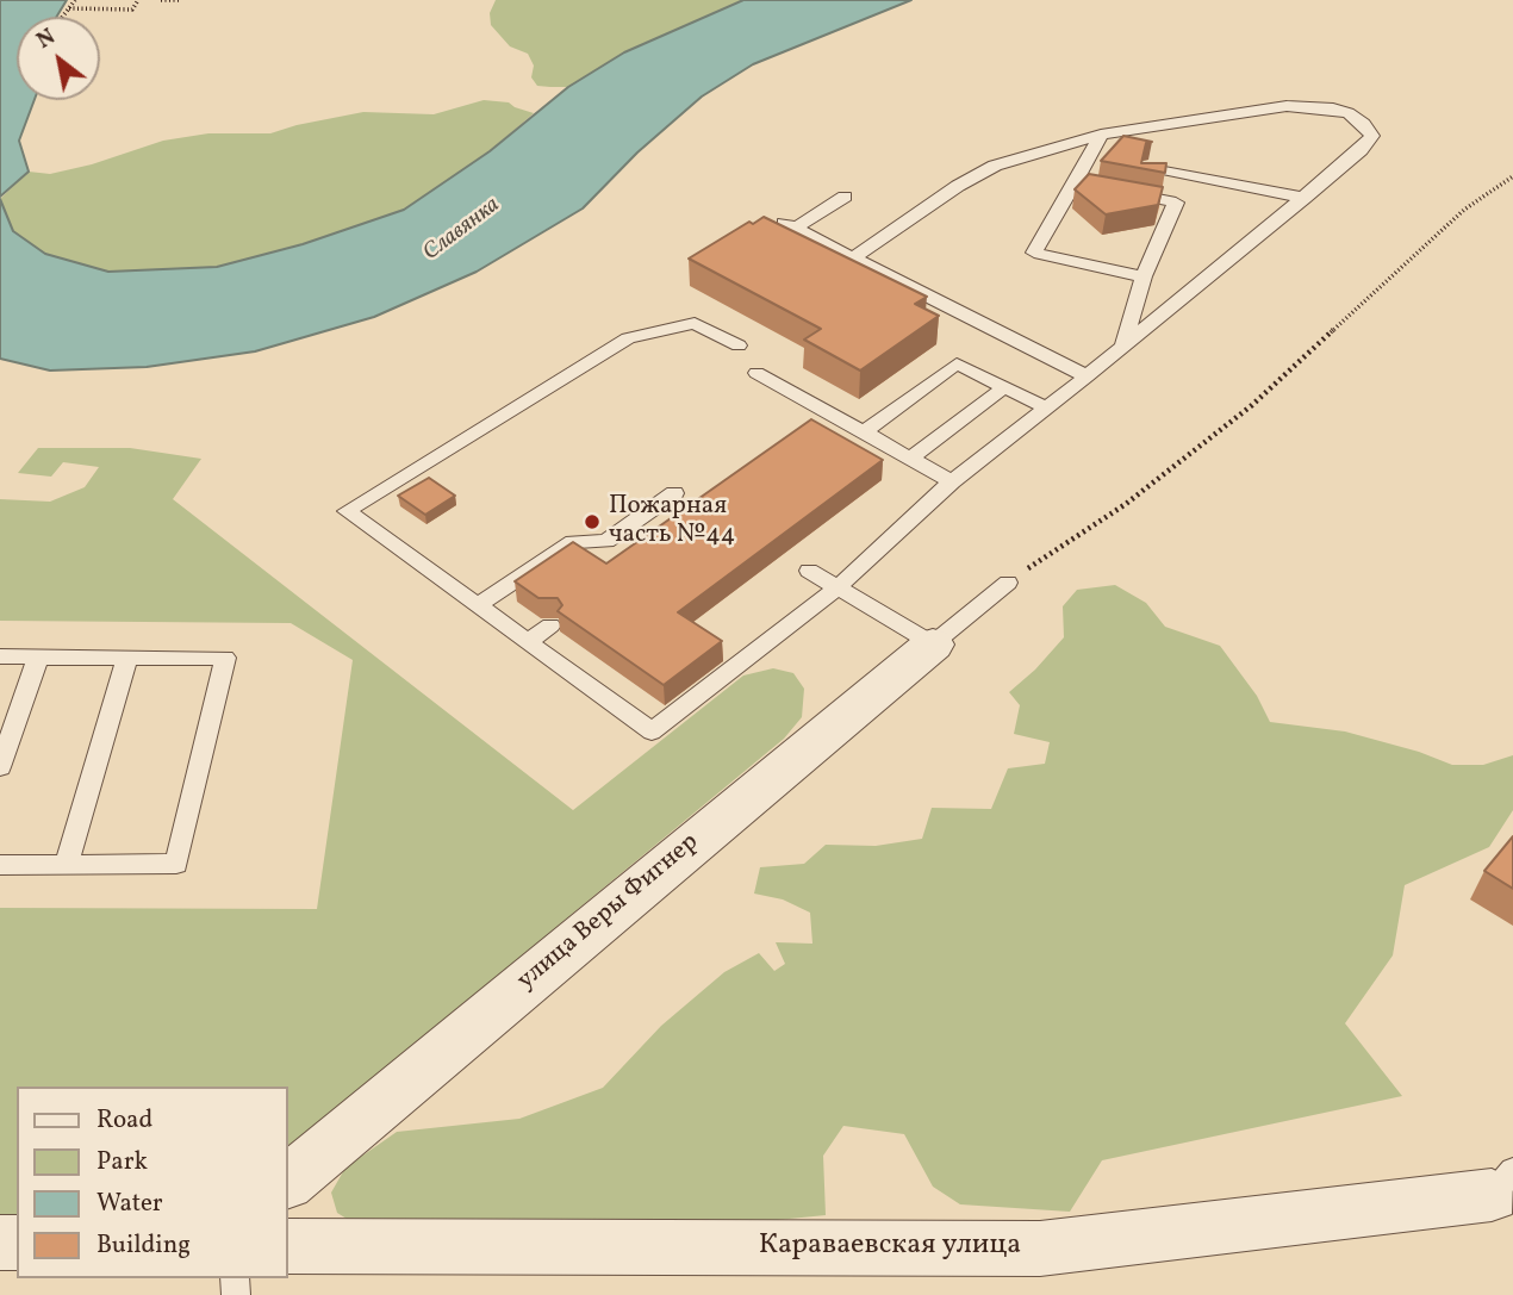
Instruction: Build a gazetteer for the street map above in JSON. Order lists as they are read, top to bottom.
{
  "streets": {
    "street": ["улица Веры Фигнер", "Караваевская улица"]
  },
  "water": ["Славянка"],
  "places": ["Пожарная часть №44"],
  "legend": [
    "Road",
    "Park",
    "Water",
    "Building"
  ],
  "north": "top left"
}
